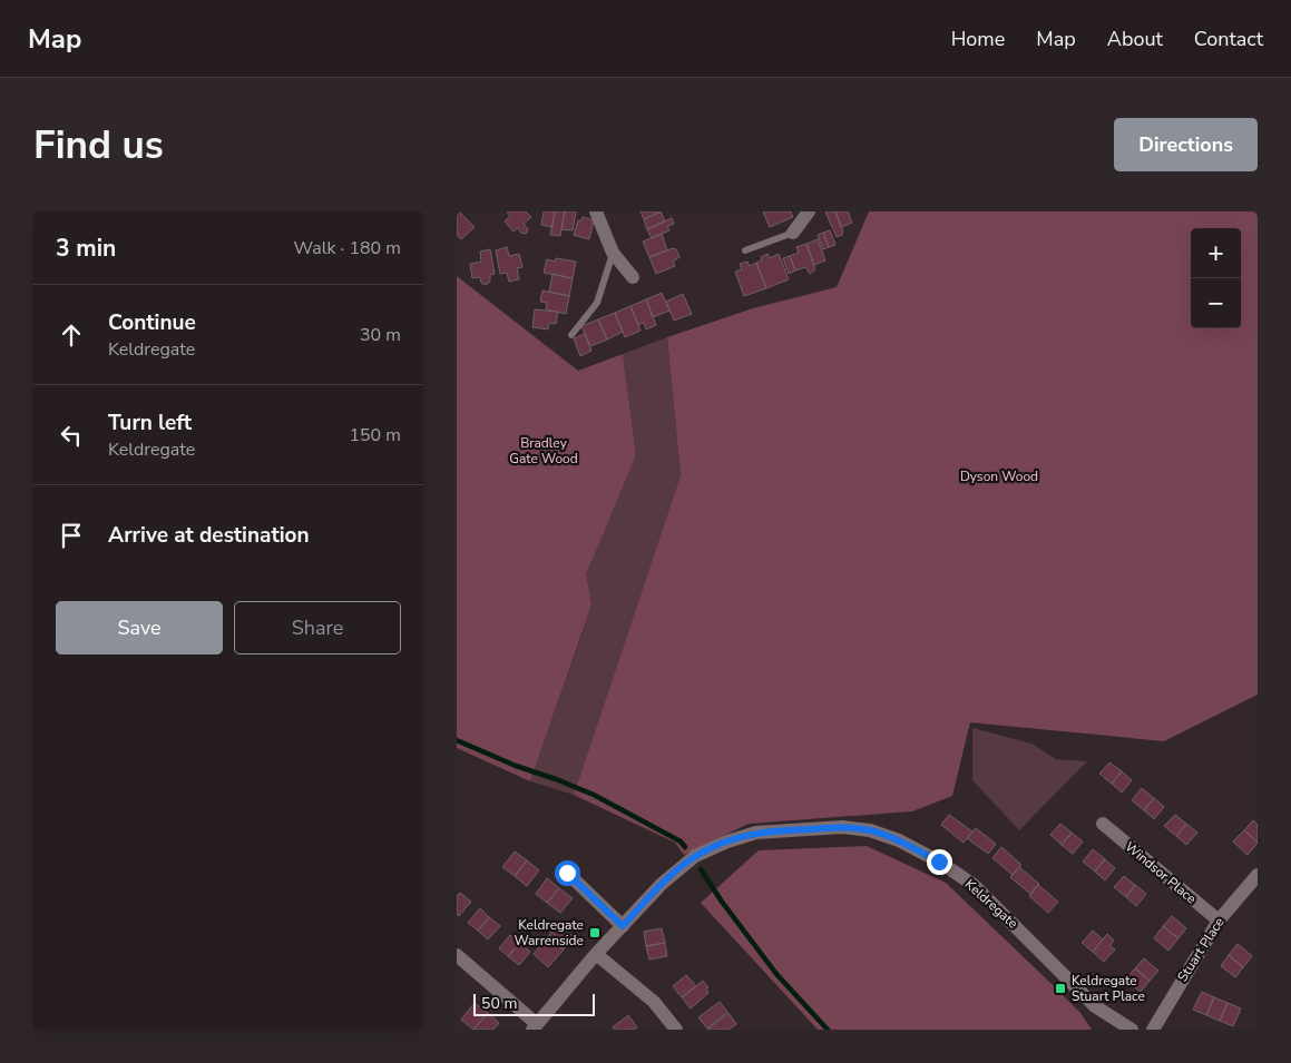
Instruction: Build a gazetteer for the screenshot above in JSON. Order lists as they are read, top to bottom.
{
  "streets": {
    "street": ["Windsor Place", "Keldregate", "Stuart Place"]
  },
  "crossings": [
    ["Windsor Place", "Stuart Place"]
  ],
  "parks": ["Bradley Gate Wood", "Dyson Wood"],
  "places": {
    "transit": ["Keldregate Warrenside", "Keldregate Stuart Place"]
  },
  "scale_bar": "50 m",
  "page": {
    "header": "Map",
    "nav": [
      "Home",
      "Map",
      "About",
      "Contact"
    ],
    "buttons": [
      "Directions",
      ["Save", "Share"]
    ],
    "title": "Find us",
    "heading": ["3 min", "Walk · 180 m"],
    "map_buttons": ["+", "−"],
    "list": [
      ["Continue", "Keldregate", "30 m"],
      ["Turn left", "Keldregate", "150 m"],
      "Arrive at destination"
    ],
    "scale": "50 m"
  }
}
